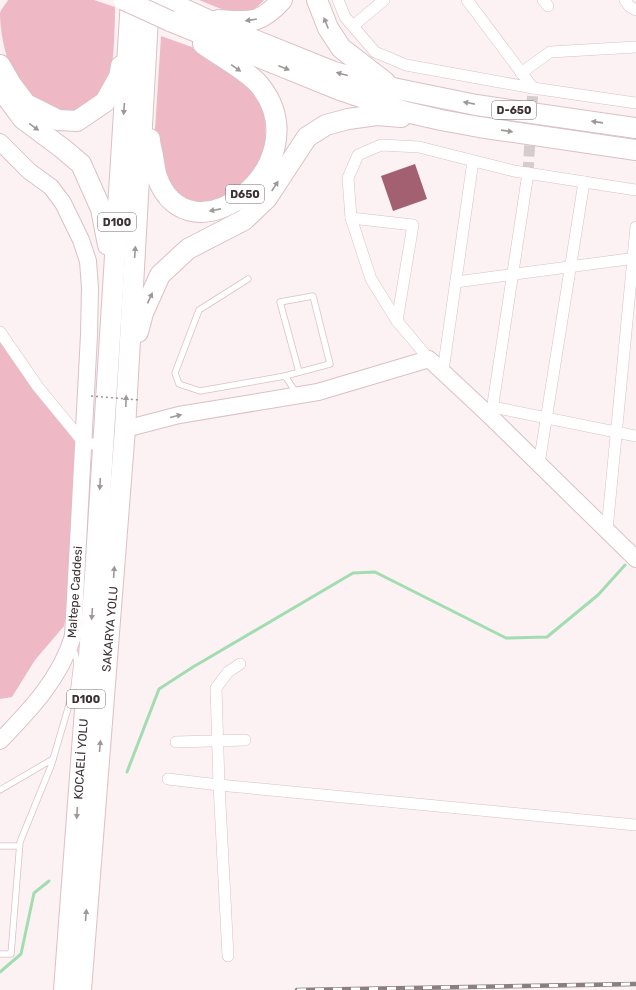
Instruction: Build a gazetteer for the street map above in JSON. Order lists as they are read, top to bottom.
{
  "streets": {
    "highway": [
      "D-650",
      "D650",
      "D100",
      "SAKARYA YOLU",
      "KOCAELİ YOLU"
    ],
    "street": ["Maltepe Caddesi"]
  },
  "crossings": [
    ["D-650", "D650"],
    ["D650", "D100"],
    ["D650", "SAKARYA YOLU"],
    ["D100", "Maltepe Caddesi"],
    ["D100", "SAKARYA YOLU"],
    ["D100", "KOCAELİ YOLU"],
    ["Maltepe Caddesi", "KOCAELİ YOLU"],
    ["SAKARYA YOLU", "KOCAELİ YOLU"]
  ],
  "one_way": ["SAKARYA YOLU", "KOCAELİ YOLU"]
}
